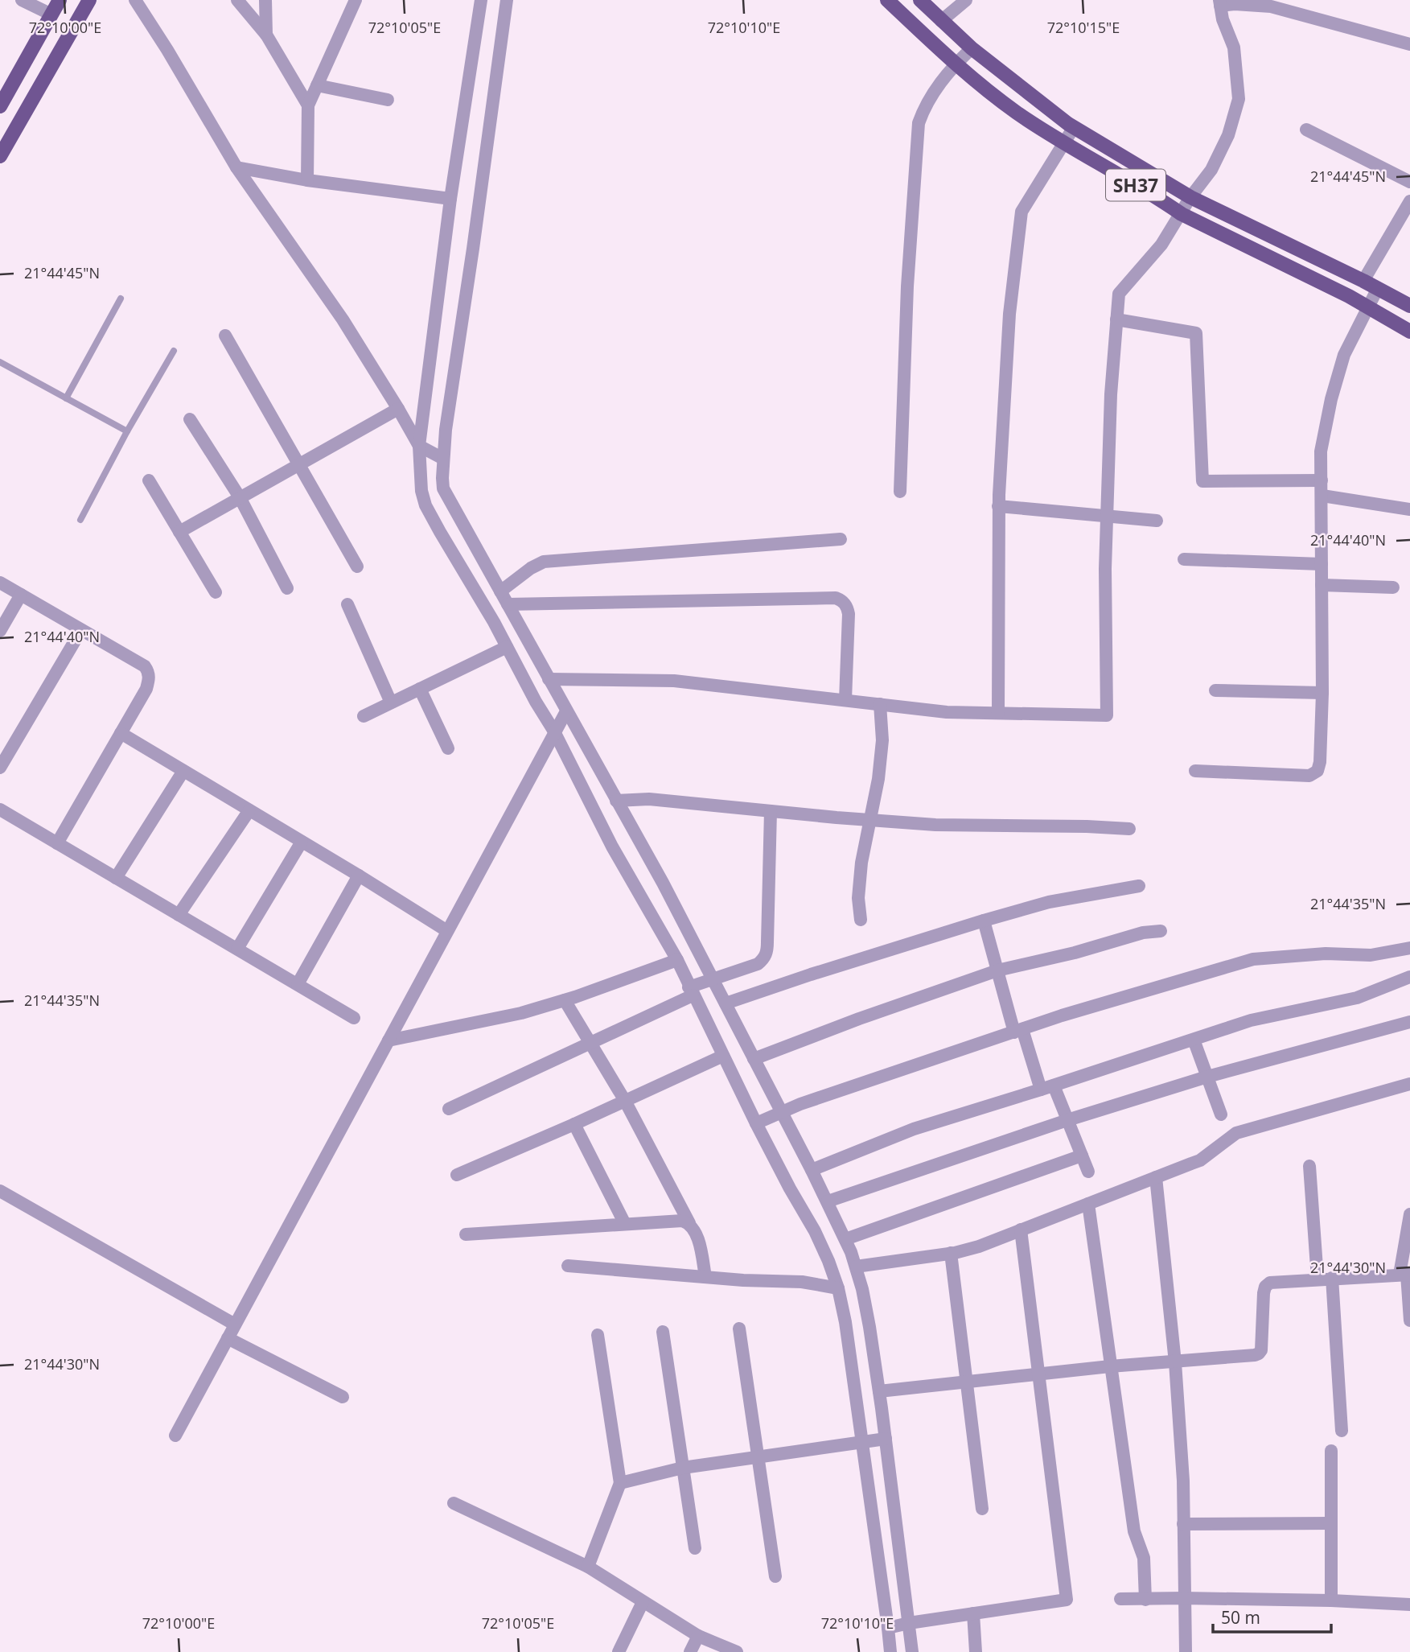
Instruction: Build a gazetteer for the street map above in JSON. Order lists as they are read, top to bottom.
{
  "streets": {
    "main road": ["SH37"]
  },
  "scale_bar": "50 m",
  "coordinates": [
    "72°10'00\"E",
    "72°10'05\"E",
    "72°10'10\"E",
    "72°10'15\"E",
    "21°44'45\"N",
    "21°44'40\"N",
    "21°44'35\"N",
    "21°44'30\"N"
  ]
}
